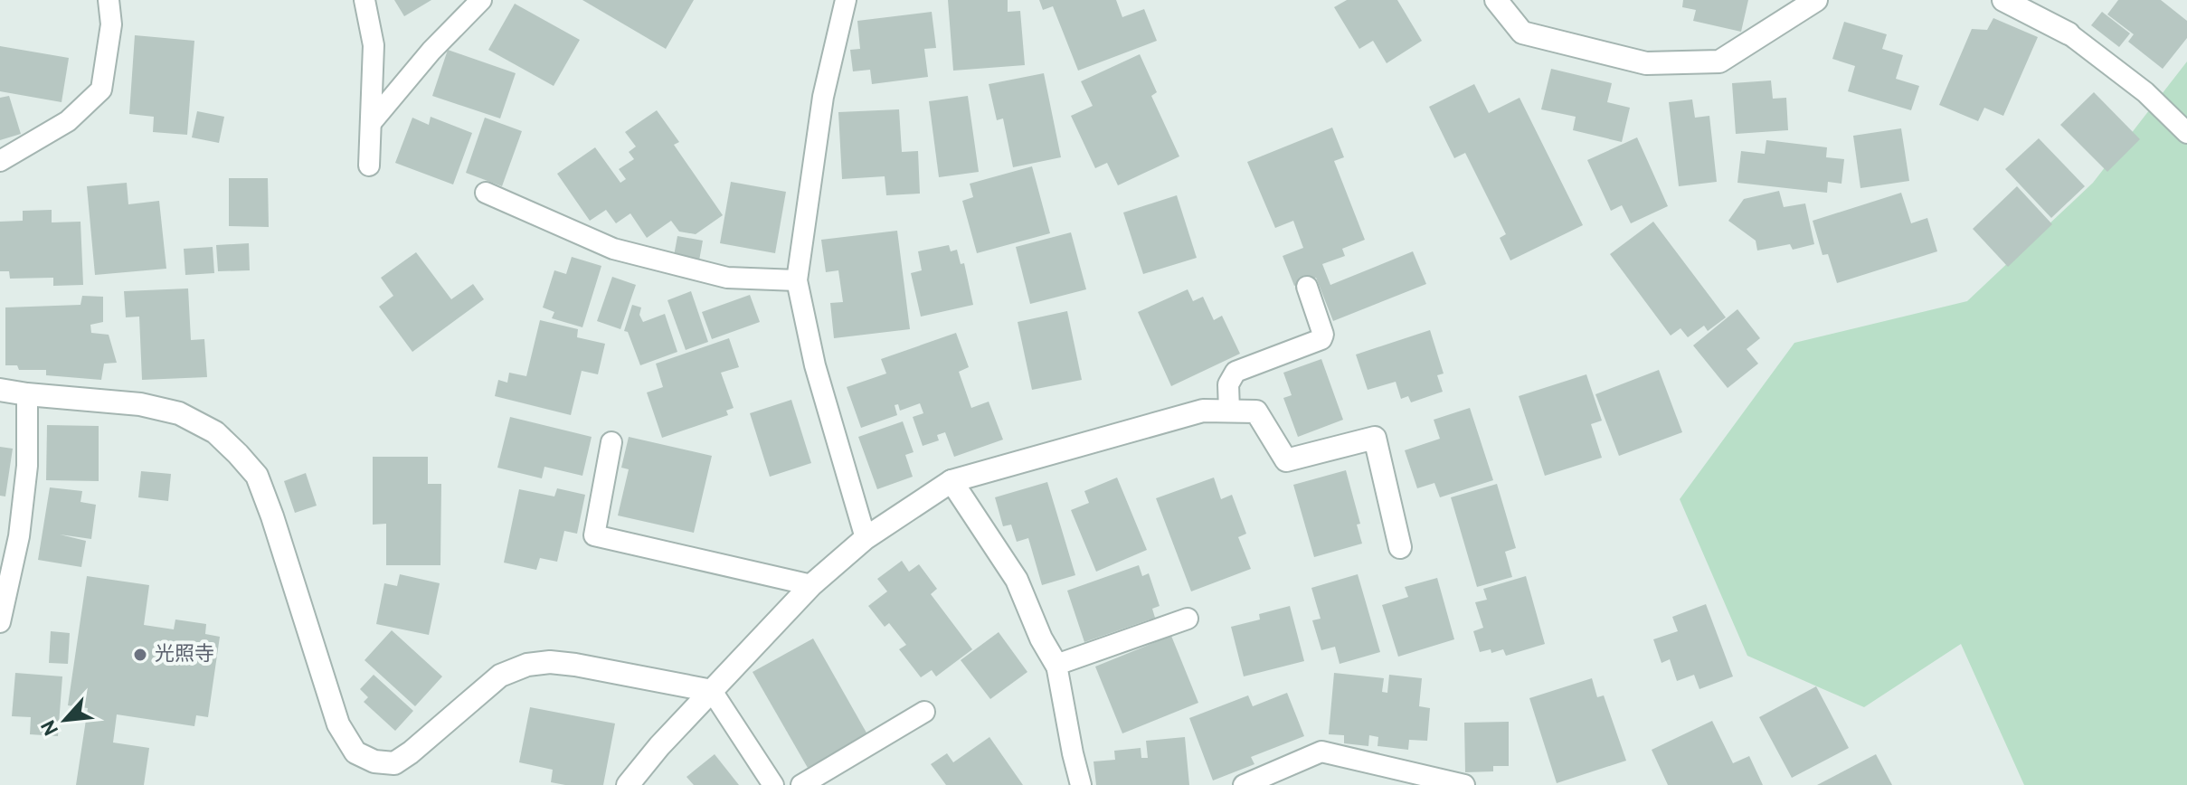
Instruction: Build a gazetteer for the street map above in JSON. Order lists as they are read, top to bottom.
{
  "places": ["光照寺"],
  "north": "bottom left"
}
